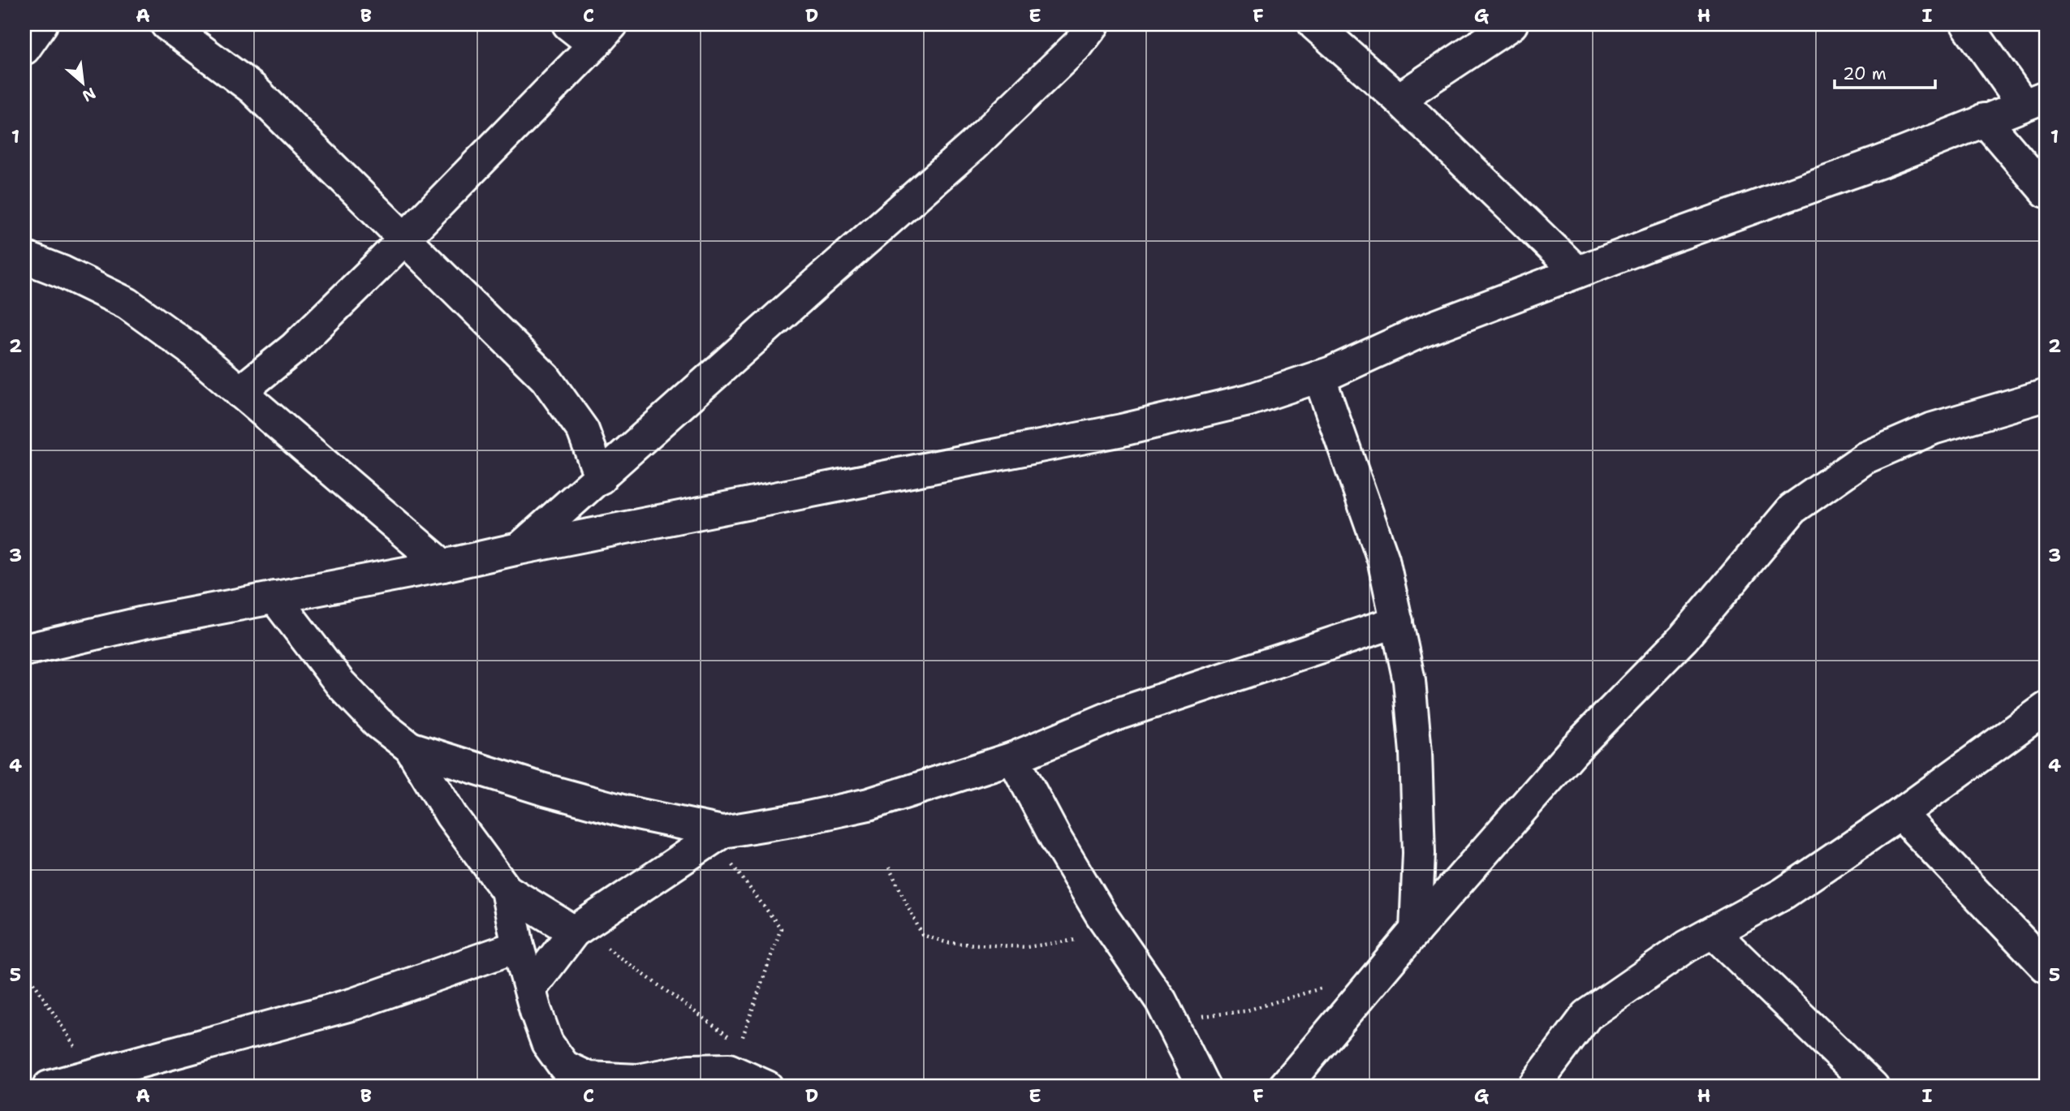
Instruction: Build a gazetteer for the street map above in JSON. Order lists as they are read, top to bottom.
{
  "scale_bar": "20 m",
  "north": "bottom right",
  "grid": {
    "columns": [
      "A",
      "B",
      "C",
      "D",
      "E",
      "F",
      "G",
      "H",
      "I"
    ],
    "rows": [
      "1",
      "2",
      "3",
      "4",
      "5"
    ]
  }
}
